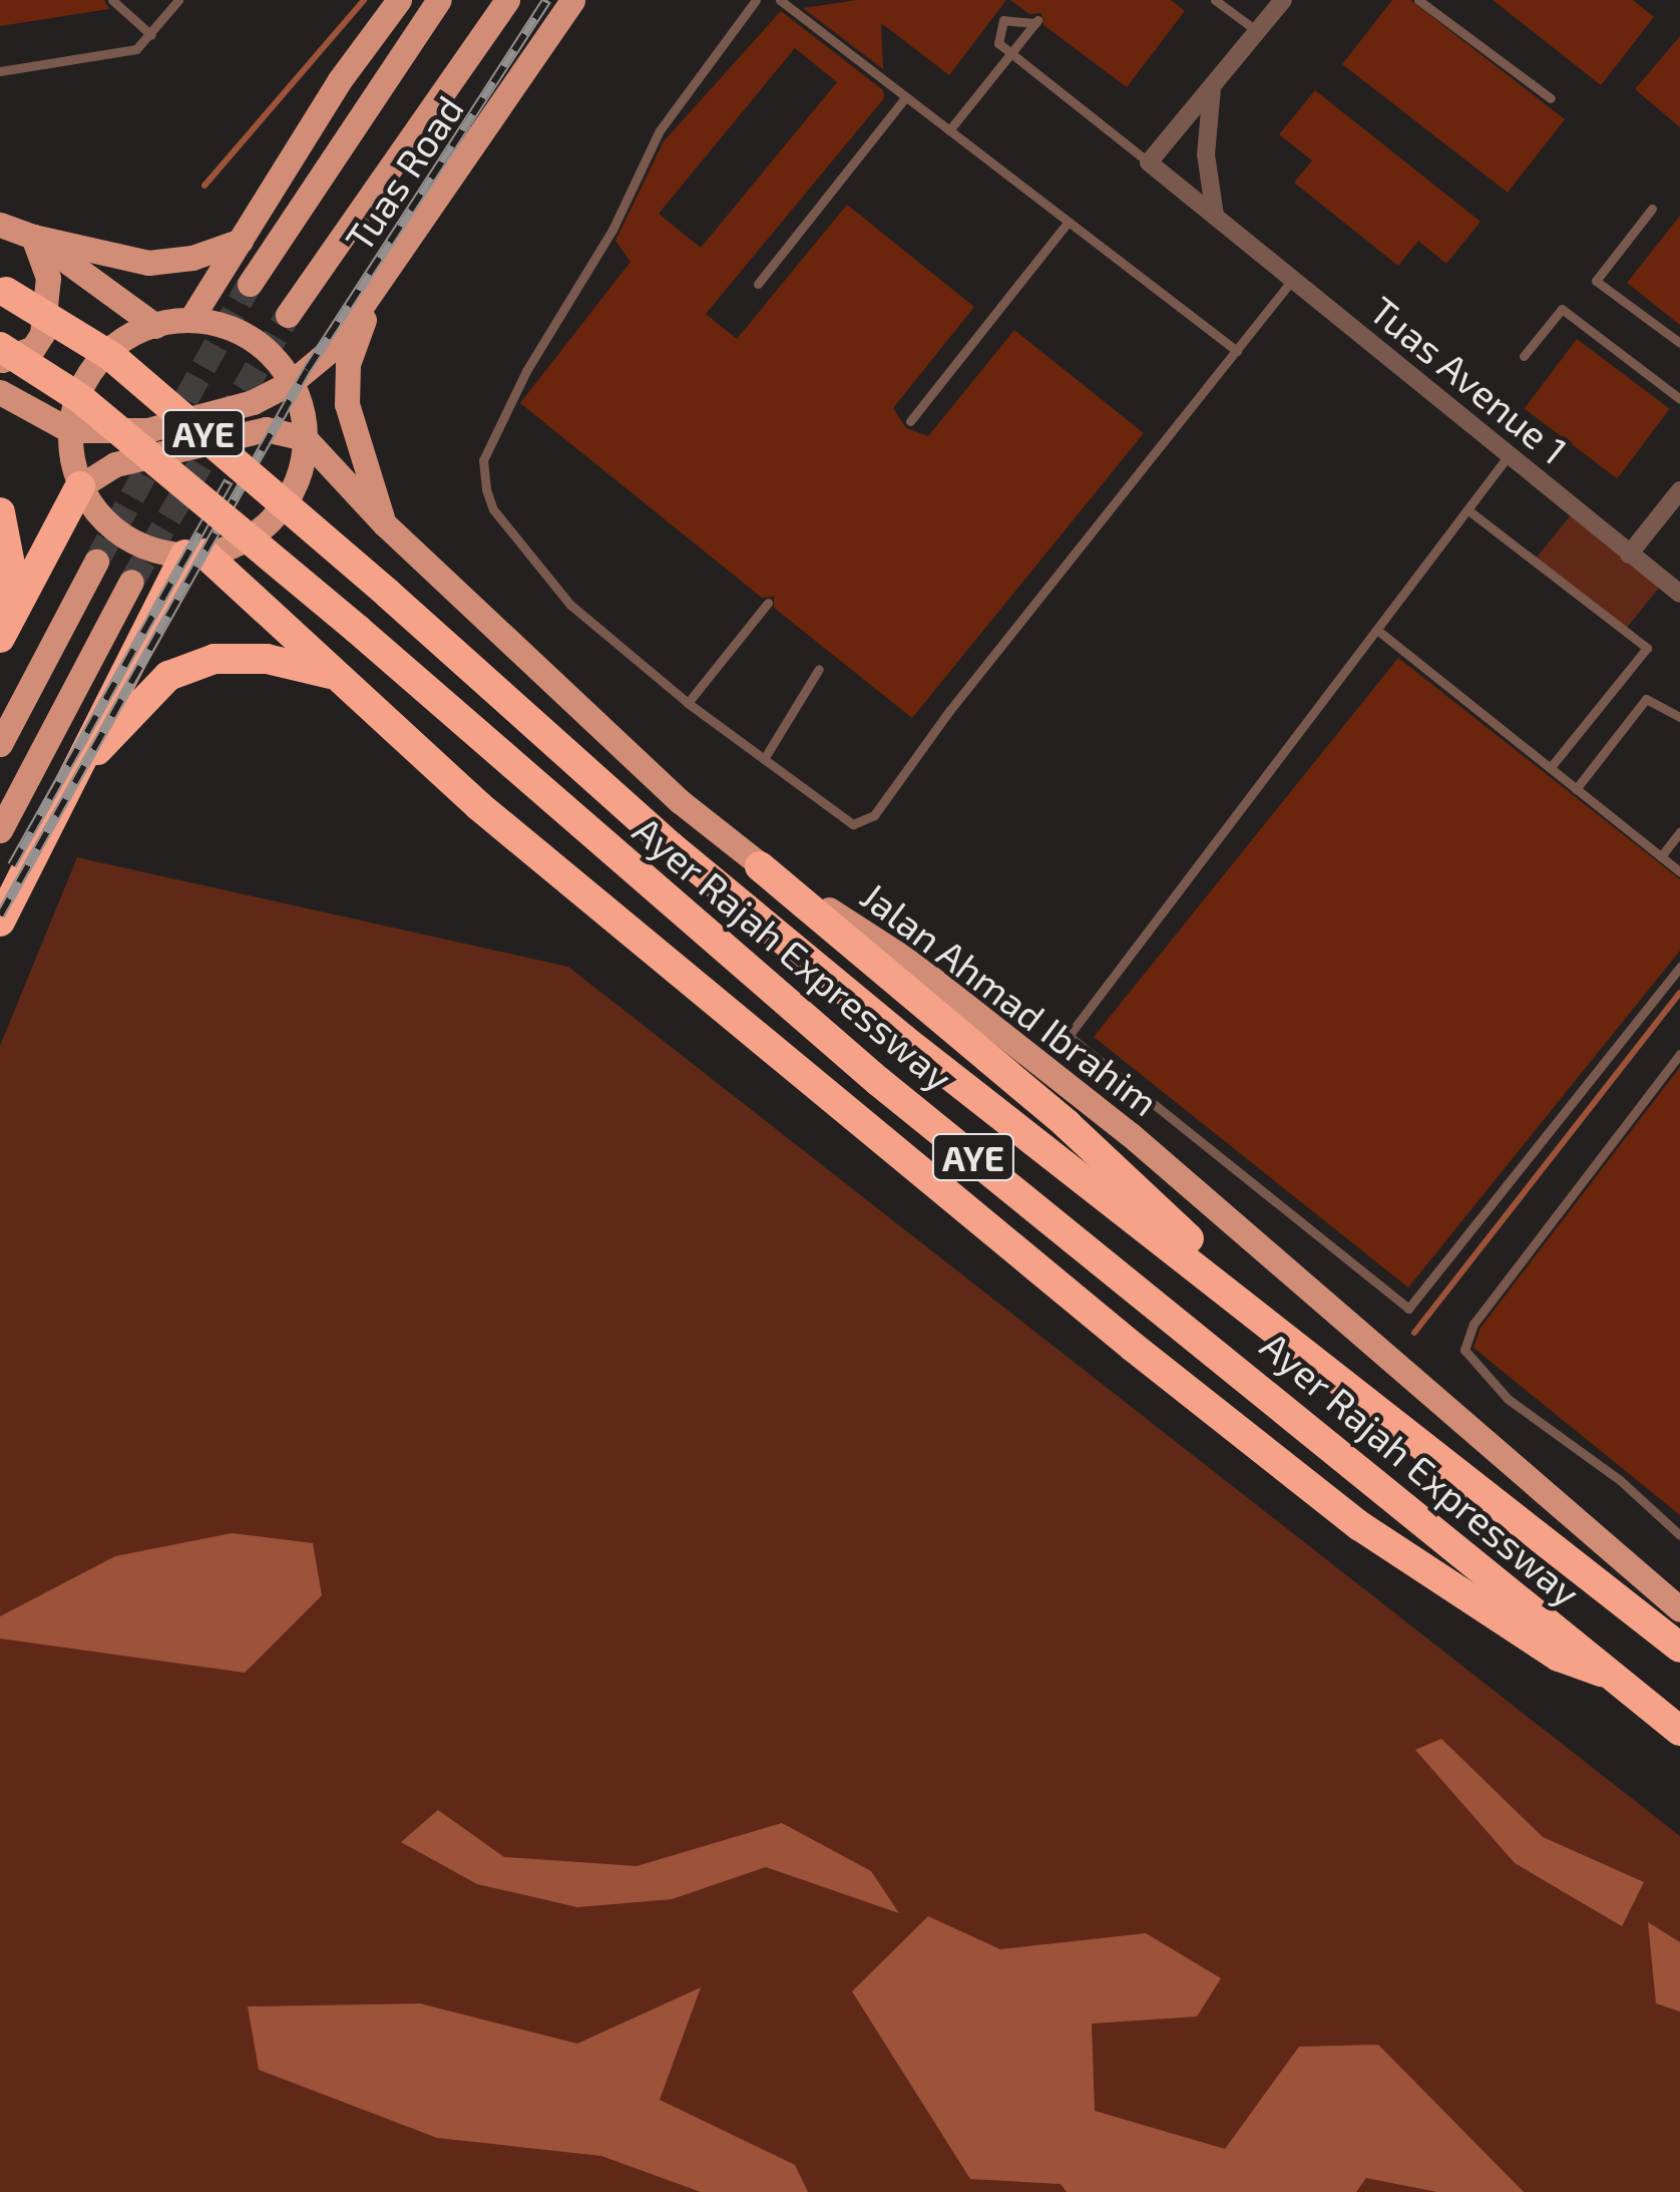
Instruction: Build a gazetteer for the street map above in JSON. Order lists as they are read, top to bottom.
{
  "streets": {
    "highway": ["AYE", "Ayer Rajah Expressway"],
    "main road": ["Tuas Road", "Jalan Ahmad Ibrahim"],
    "street": ["Tuas Avenue 1"]
  }
}
